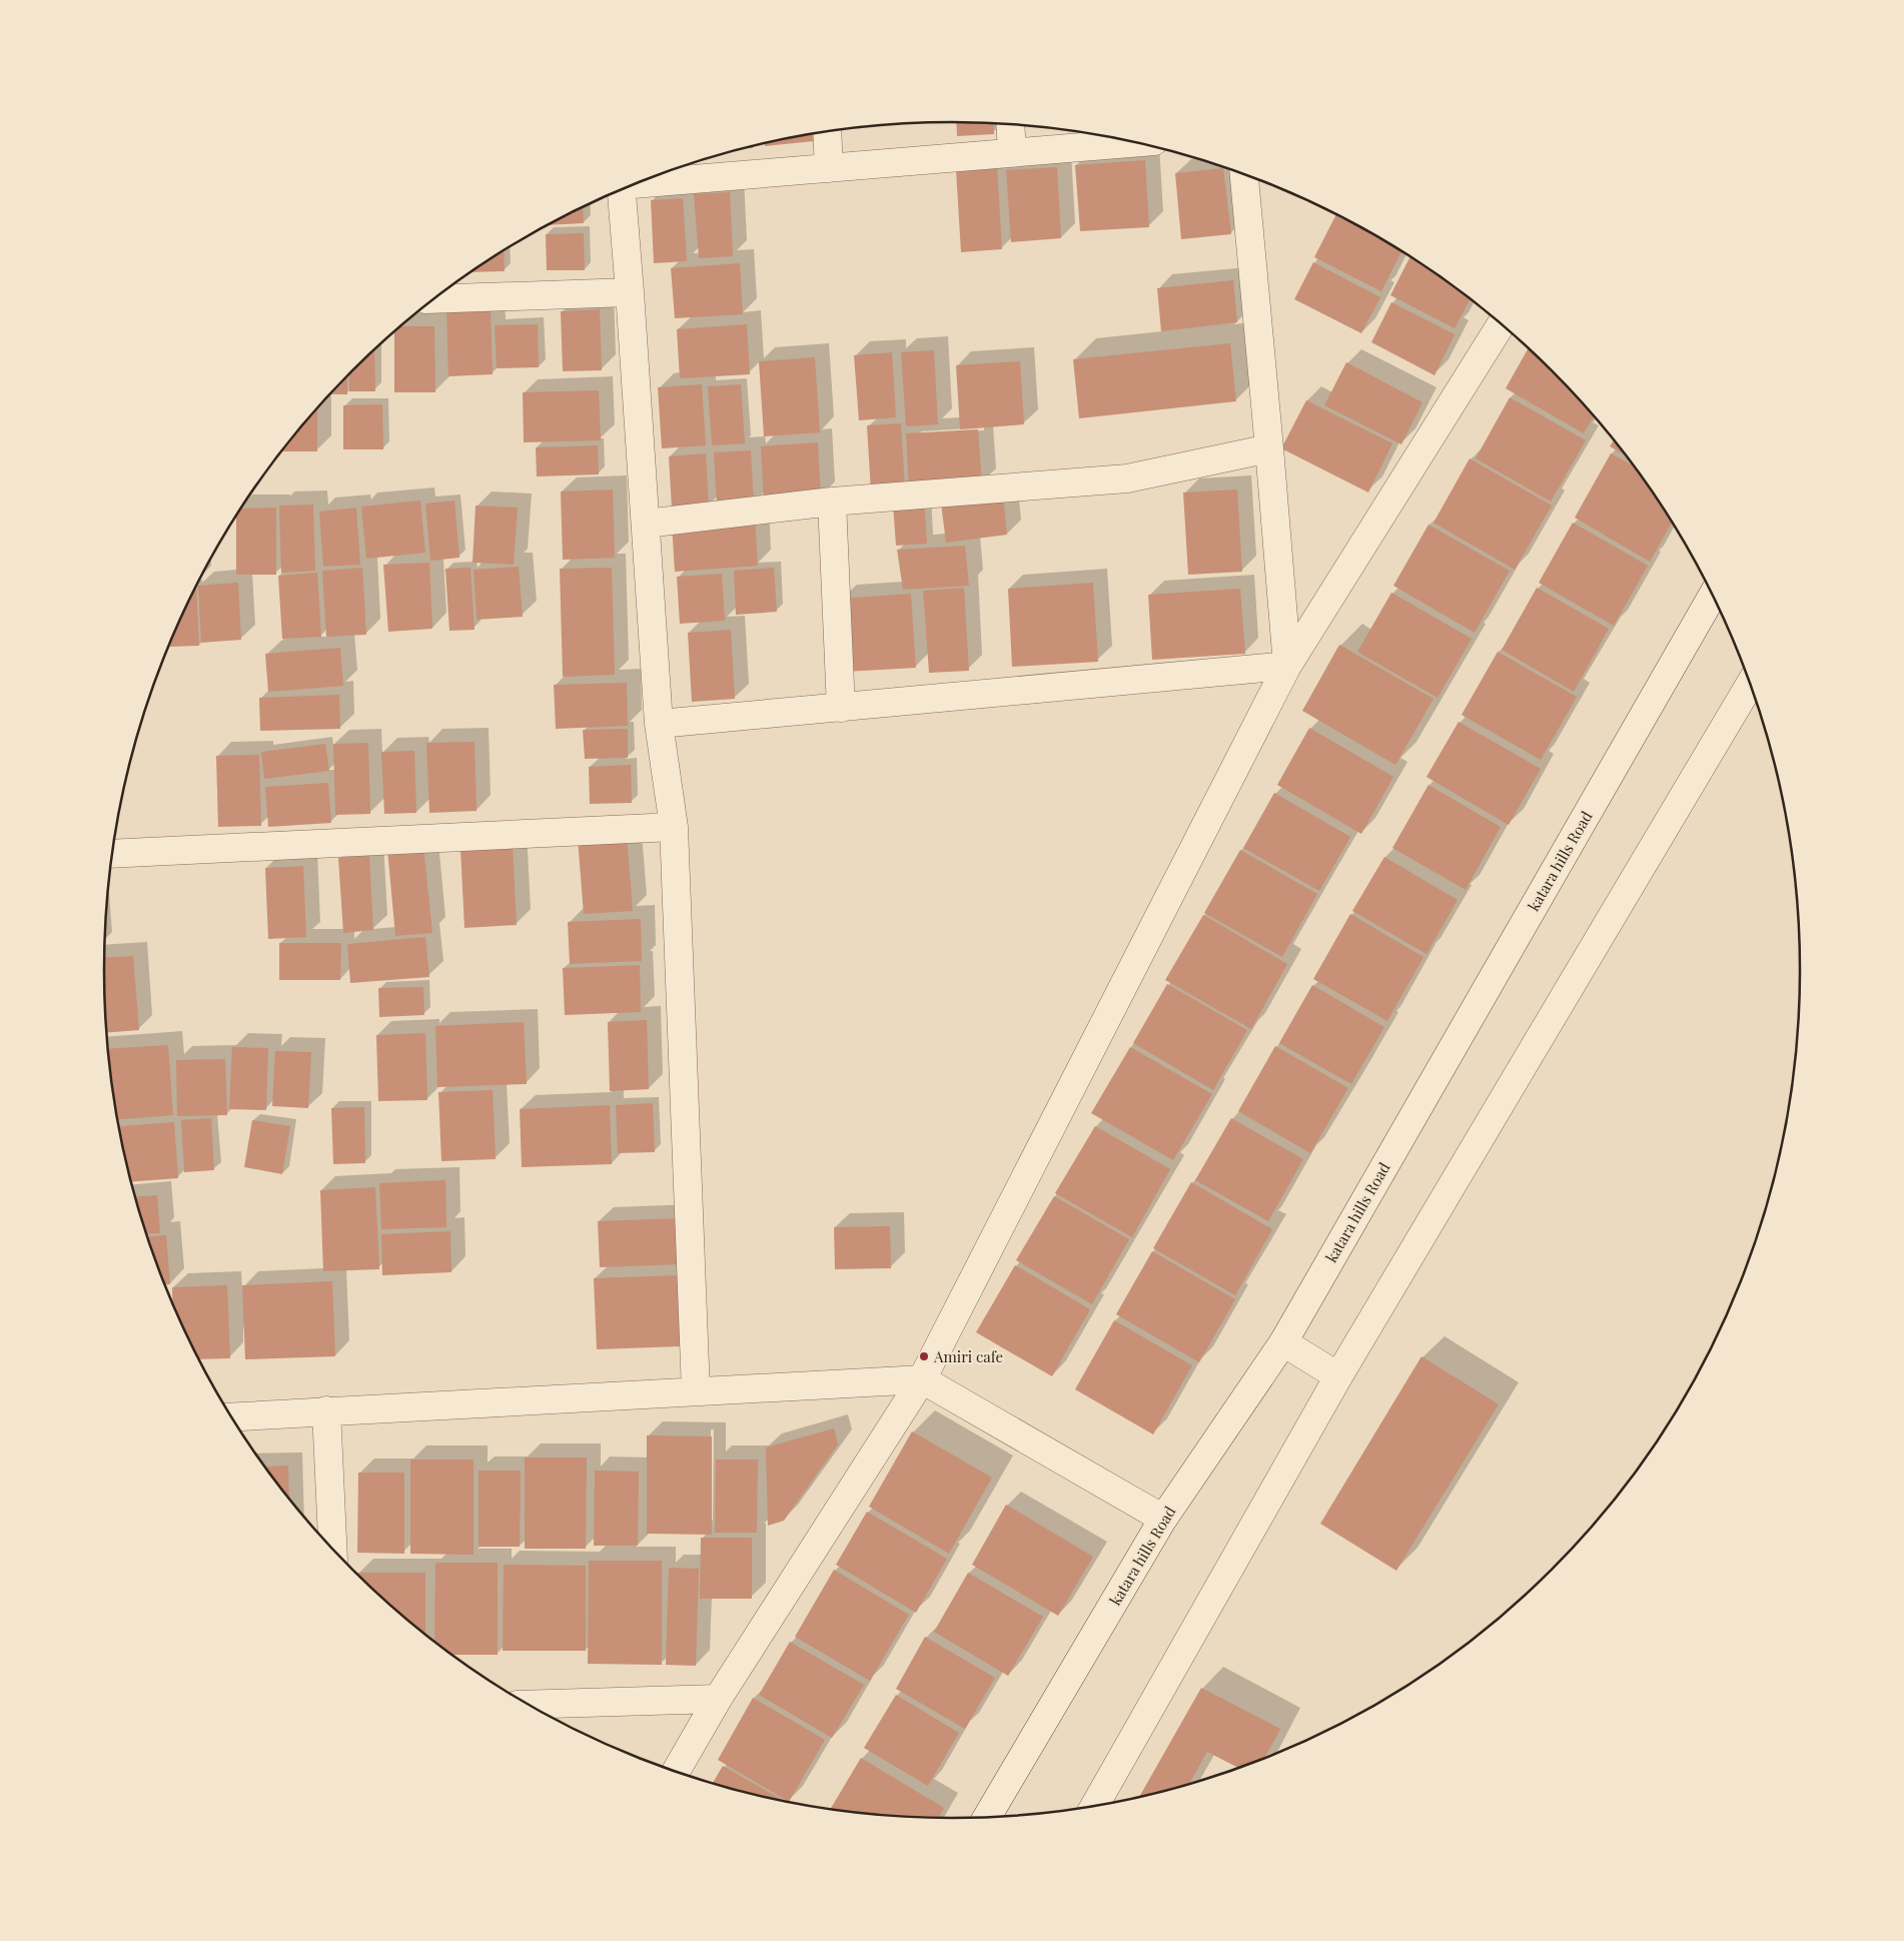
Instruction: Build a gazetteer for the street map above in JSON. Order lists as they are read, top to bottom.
{
  "streets": {
    "street": ["katara hills Road"]
  },
  "places": ["Amiri cafe"]
}
